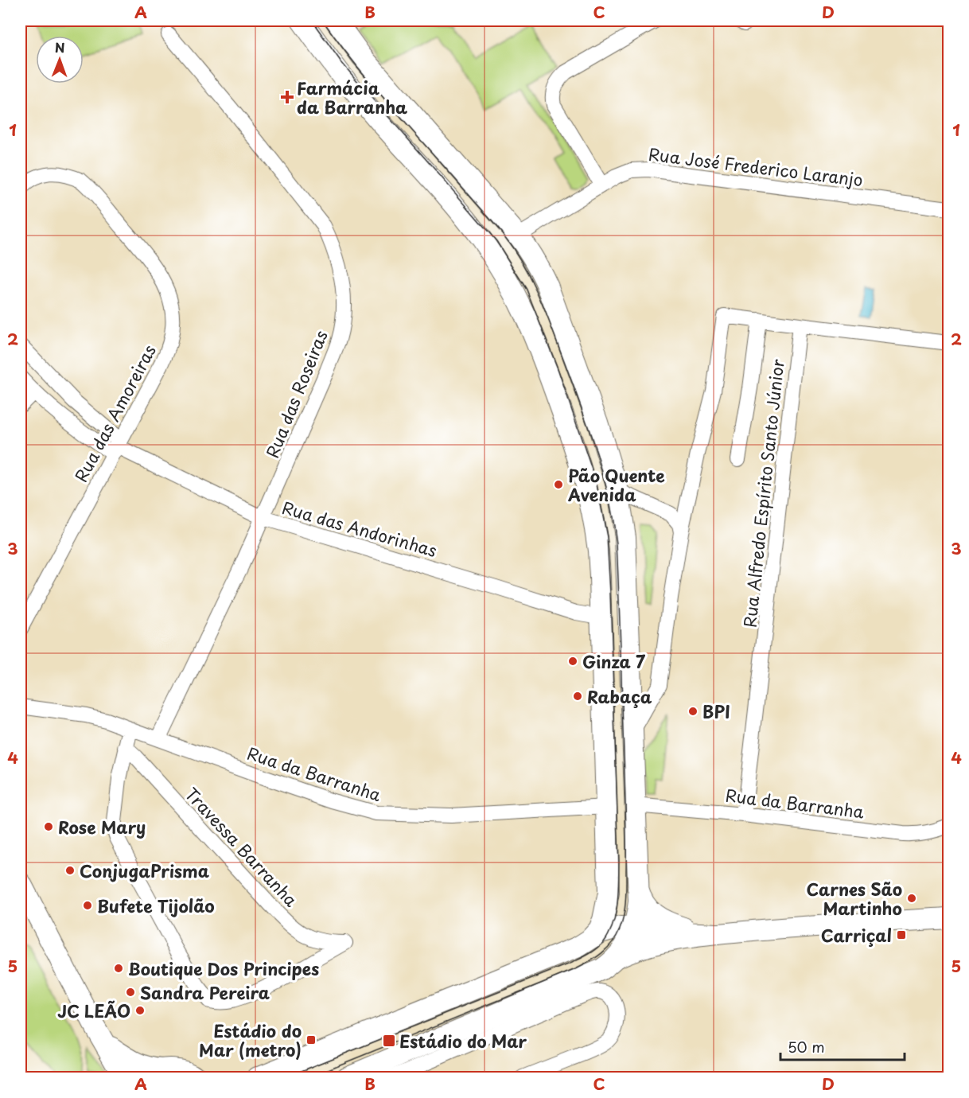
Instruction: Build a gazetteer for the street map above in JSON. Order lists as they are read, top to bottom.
{
  "streets": {
    "street": [
      "Rua José Frederico Laranjo",
      "Rua das Roseiras",
      "Rua das Amoreiras",
      "Rua Alfredo Espírito Santo Júnior",
      "Rua das Andorinhas",
      "Rua da Barranha",
      "Travessa Barranha"
    ]
  },
  "crossings": [
    ["Rua das Roseiras", "Rua das Andorinhas"],
    ["Rua das Roseiras", "Rua da Barranha"],
    ["Rua das Amoreiras", "Rua das Andorinhas"],
    ["Rua Alfredo Espírito Santo Júnior", "Rua da Barranha"]
  ],
  "places": {
    "health": ["Farmácia da Barranha"],
    "other": [
      "Pão Quente Avenida",
      "Ginza 7",
      "Rabaça",
      "BPI",
      "Rose Mary",
      "ConjugaPrisma",
      "Carnes São Martinho",
      "Bufete Tijolão",
      "Boutique Dos Principes",
      "Sandra Pereira",
      "JC LEÃO"
    ],
    "transit": ["Carriçal", "Estádio do Mar (metro)", "Estádio do Mar"]
  },
  "scale_bar": "50 m",
  "north": "top",
  "grid": {
    "columns": [
      "A",
      "B",
      "C",
      "D"
    ],
    "rows": [
      "1",
      "2",
      "3",
      "4",
      "5"
    ]
  }
}
